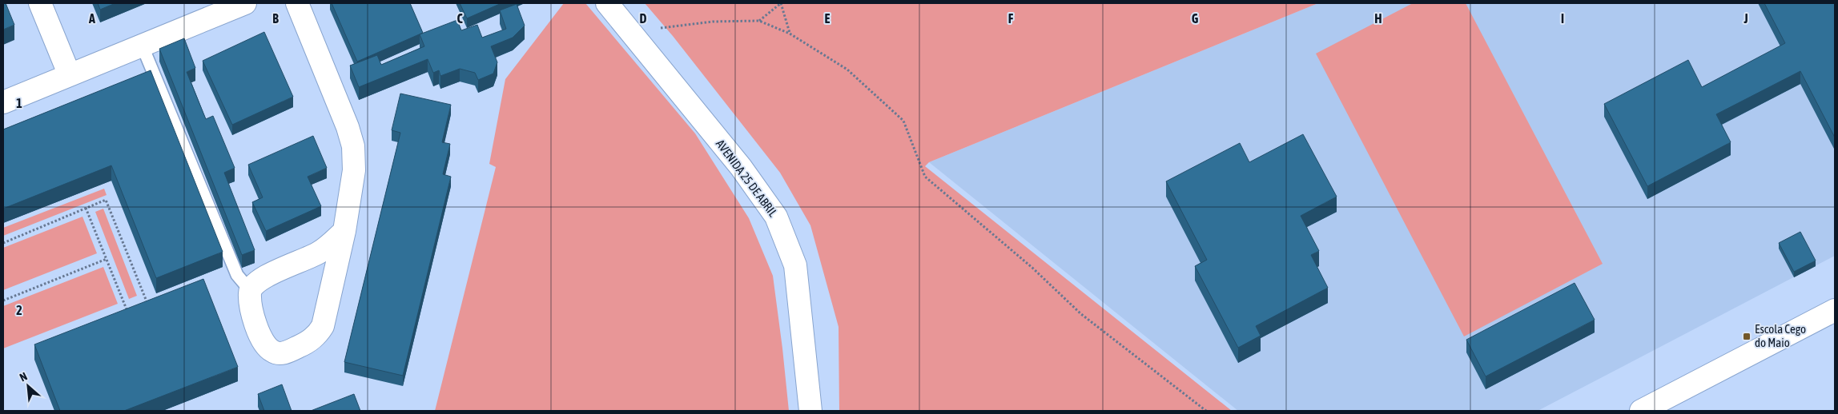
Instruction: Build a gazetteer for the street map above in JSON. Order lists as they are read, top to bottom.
{
  "streets": {
    "street": ["AVENIDA 25 DE ABRIL"]
  },
  "places": {
    "transit": ["Escola Cego do Maio"]
  },
  "north": "top left",
  "grid": {
    "columns": [
      "A",
      "B",
      "C",
      "D",
      "E",
      "F",
      "G",
      "H",
      "I",
      "J"
    ],
    "rows": ["1", "2"]
  }
}
